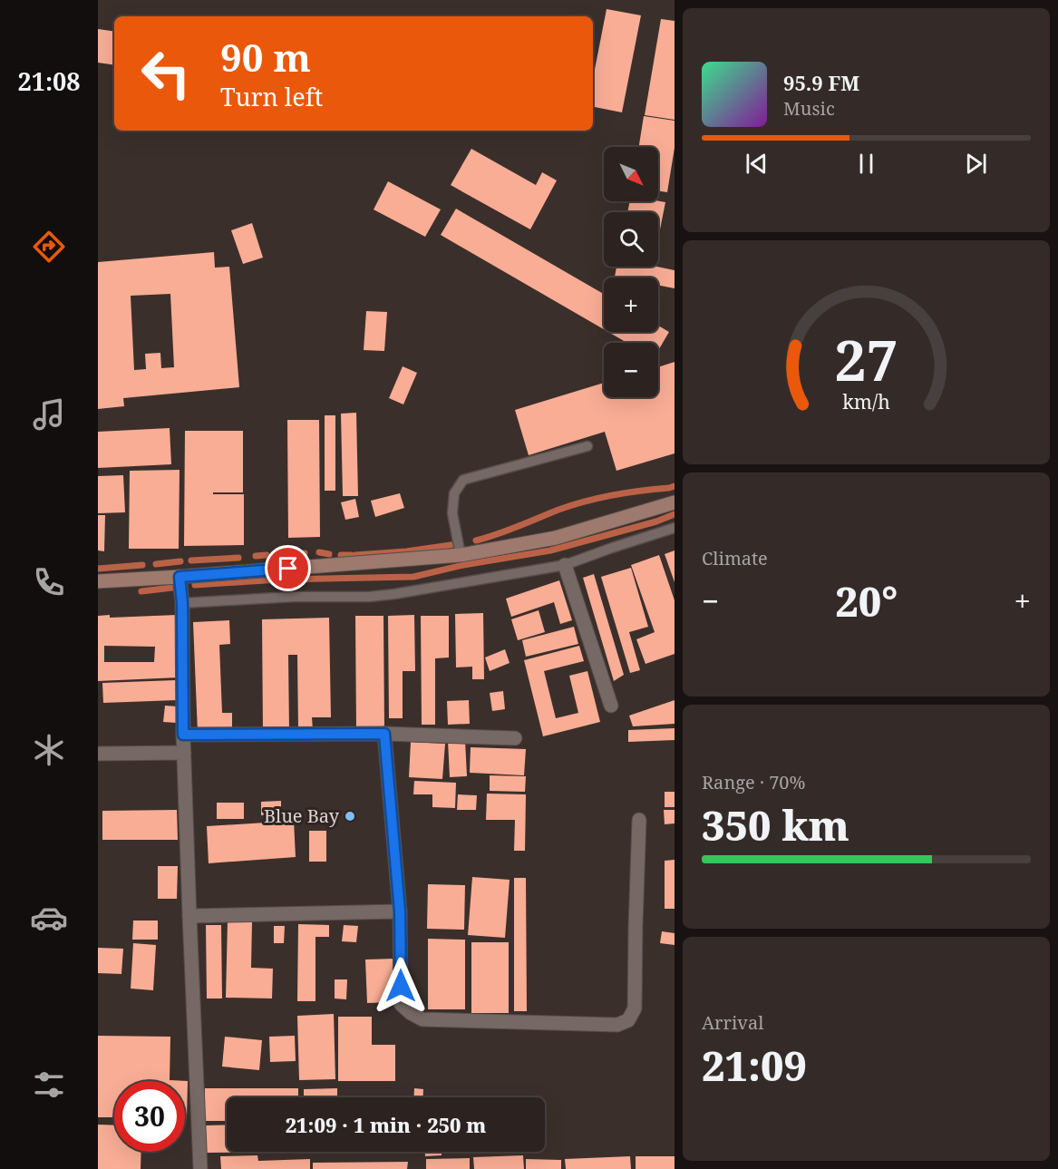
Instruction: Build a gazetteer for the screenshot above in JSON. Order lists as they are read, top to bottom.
{
  "places": ["Blue Bay"],
  "north": "bottom right",
  "page": {
    "tabs": "21:08",
    "turn": ["90 m", "Turn left"],
    "song": ["95.9 FM", "Music"],
    "map_buttons": ["+", "−"],
    "tile": [
      "Climate",
      ["Range · 70%", "350 km"],
      ["Arrival", "21:09"]
    ],
    "heat": ["−", "20°", "+"],
    "limit": "30",
    "trip": "21:09 · 1 min · 250 m",
    "gauge": ["27", "km/h"]
  }
}
